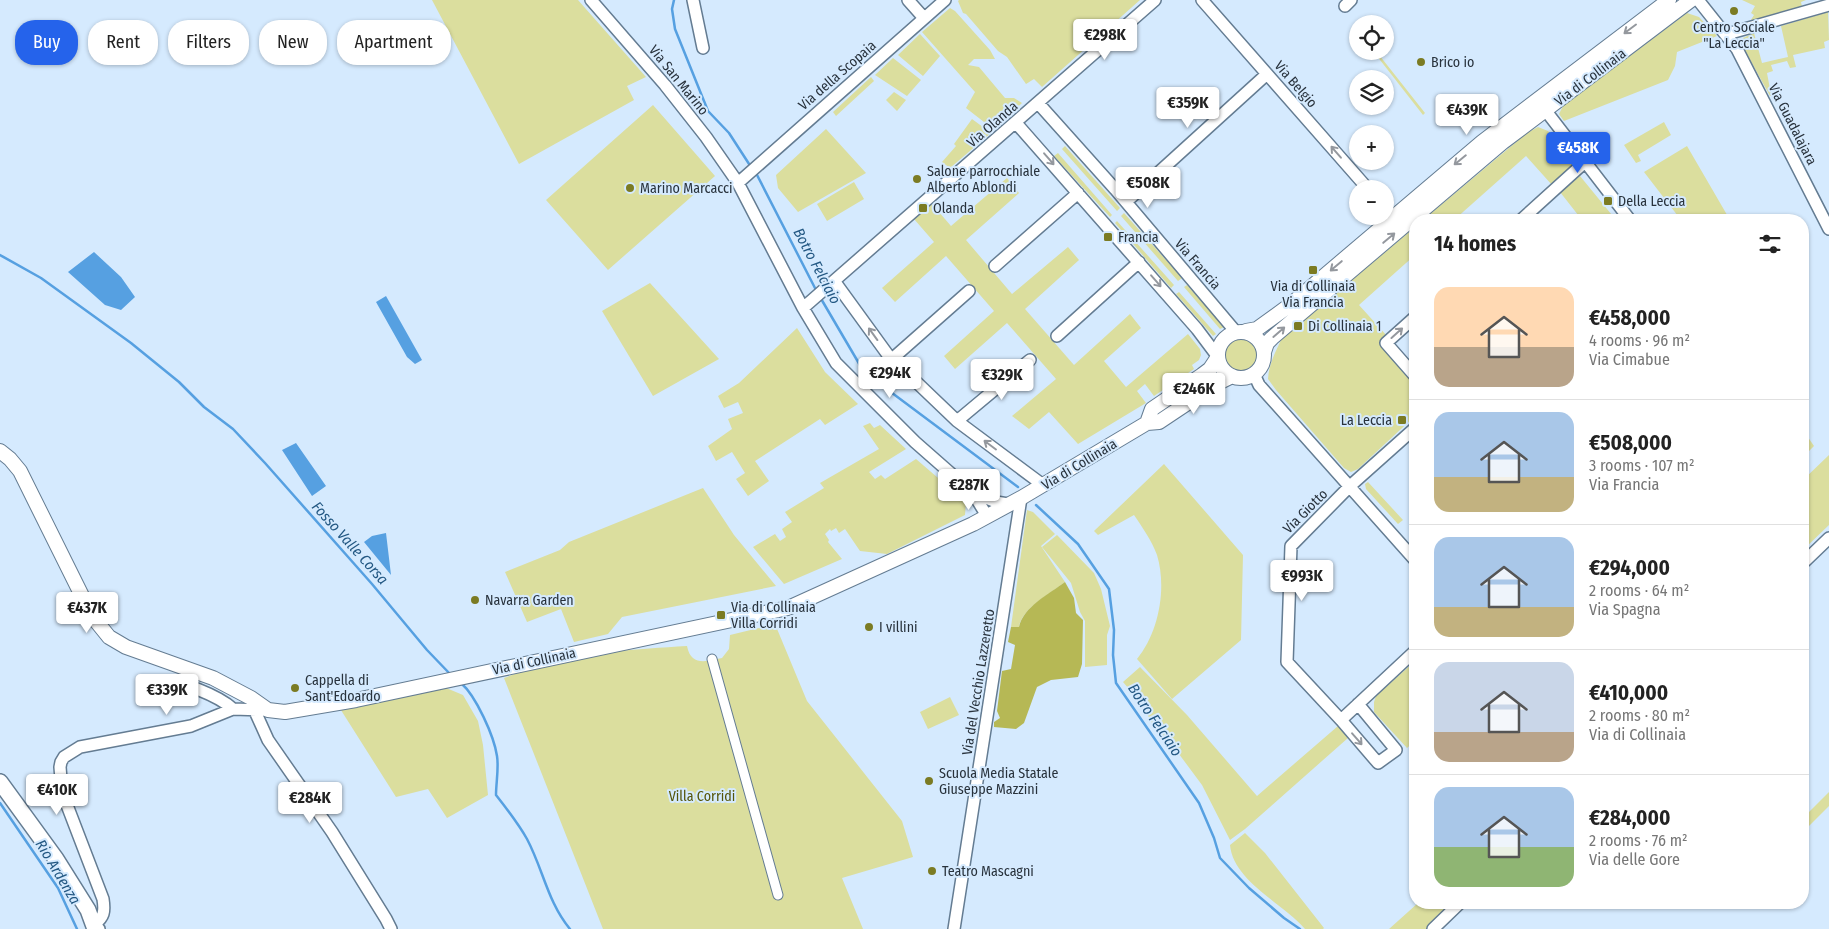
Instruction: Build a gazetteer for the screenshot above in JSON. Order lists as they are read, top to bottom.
{
  "streets": {
    "street": [
      "Via della Scopaia",
      "Via di Collinaia",
      "Via San Marino",
      "Via Belgio",
      "Via Olanda",
      "Via Guadalajara",
      "Via Francia",
      "Via Giotto",
      "Via del Vecchio Lazzeretto"
    ]
  },
  "crossings": [
    ["Via della Scopaia", "Via San Marino"],
    ["Via di Collinaia", "Via Francia"],
    ["Via di Collinaia", "Via del Vecchio Lazzeretto"],
    ["Via San Marino", "Via Olanda"],
    ["Via Olanda", "Via Francia"]
  ],
  "one_way": ["Via Belgio"],
  "water": ["Botro Felciaio", "Fosso Valle Corsa", "Rio Ardenza"],
  "parks": ["Villa Corridi"],
  "places": {
    "other": [
      "Centro Sociale \"La Leccia\"",
      "Brico io",
      "Salone parrocchiale Alberto Ablondi",
      "Marino Marcacci",
      "Navarra Garden",
      "I villini",
      "Cappella di Sant'Edoardo",
      "Scuola Media Statale Giuseppe Mazzini",
      "Teatro Mascagni"
    ],
    "transit": [
      "Della Leccia",
      "Olanda",
      "Francia",
      "Via di Collinaia Via Francia",
      "Di Collinaia 1",
      "La Leccia",
      "Via di Collinaia Villa Corridi"
    ]
  },
  "page": {
    "map_buttons": ["+", "−"],
    "price": [
      "€298K",
      "€359K",
      "€439K",
      "€458K",
      "€508K",
      "€294K",
      "€329K",
      "€246K",
      "€287K",
      "€993K",
      "€437K",
      "€339K",
      "€410K",
      "€284K"
    ],
    "chip": [
      "Buy",
      "Rent",
      "Filters",
      "New",
      "Apartment"
    ],
    "heading": "14 homes",
    "list": [
      {
        "name": "€458,000",
        "note": "4 rooms · 96 m² · Via Cimabue"
      },
      {
        "name": "€508,000",
        "note": "3 rooms · 107 m² · Via Francia"
      },
      {
        "name": "€294,000",
        "note": "2 rooms · 64 m² · Via Spagna"
      },
      {
        "name": "€410,000",
        "note": "2 rooms · 80 m² · Via di Collinaia"
      },
      {
        "name": "€284,000",
        "note": "2 rooms · 76 m² · Via delle Gore"
      }
    ]
  }
}
